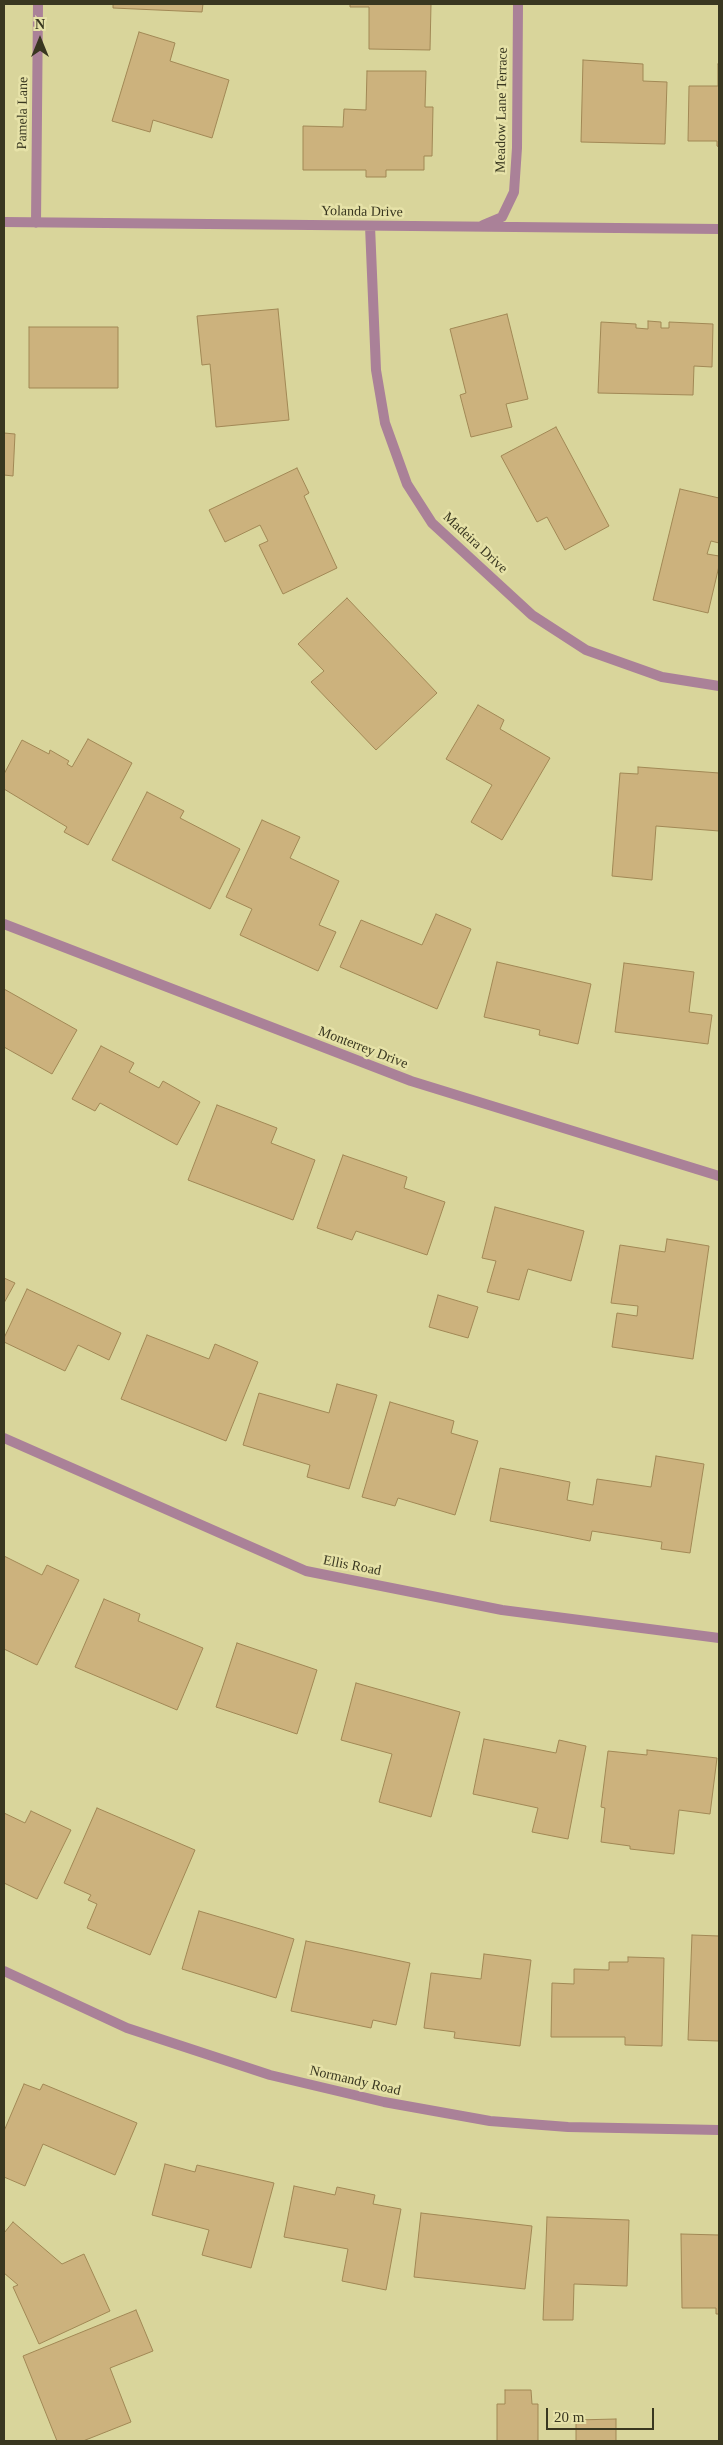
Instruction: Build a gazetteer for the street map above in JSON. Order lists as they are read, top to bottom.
{
  "streets": {
    "street": [
      "Meadow Lane Terrace",
      "Pamela Lane",
      "Yolanda Drive",
      "Madeira Drive",
      "Monterrey Drive",
      "Ellis Road",
      "Normandy Road"
    ]
  },
  "crossings": [
    ["Meadow Lane Terrace", "Yolanda Drive"],
    ["Pamela Lane", "Yolanda Drive"],
    ["Yolanda Drive", "Madeira Drive"]
  ],
  "scale_bar": "20 m",
  "north": "top"
}
